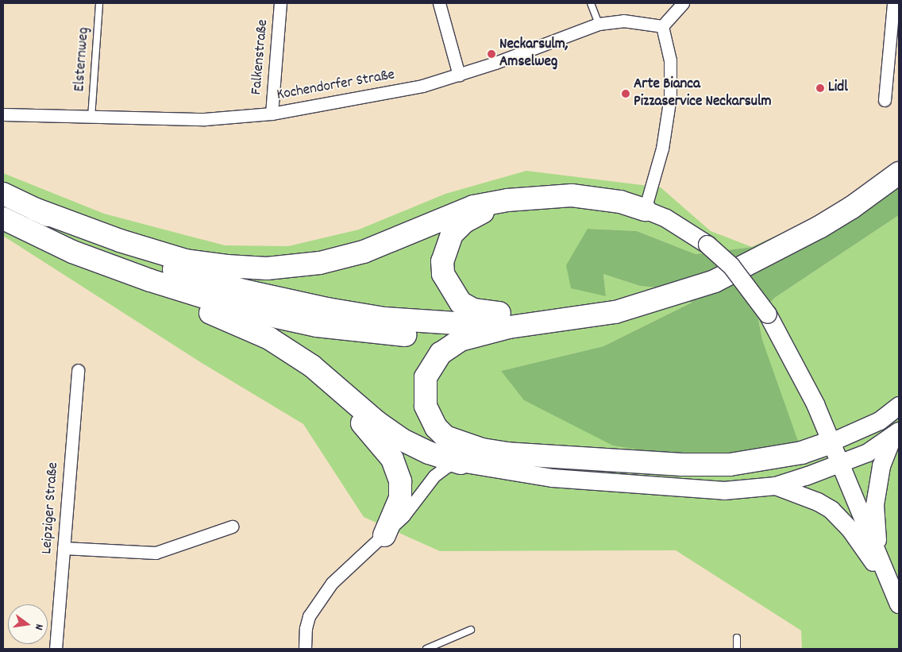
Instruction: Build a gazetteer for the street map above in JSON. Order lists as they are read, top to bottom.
{
  "streets": {
    "street": ["Falkenstraße", "Kochendorfer Straße", "Leipziger Straße"],
    "lane": ["Elsternweg"]
  },
  "crossings": [
    ["Falkenstraße", "Kochendorfer Straße"],
    ["Elsternweg", "Kochendorfer Straße"]
  ],
  "places": ["Neckarsulm, Amselweg", "Lidl", "Arte Bianca Pizzaservice Neckarsulm"],
  "north": "right"
}
